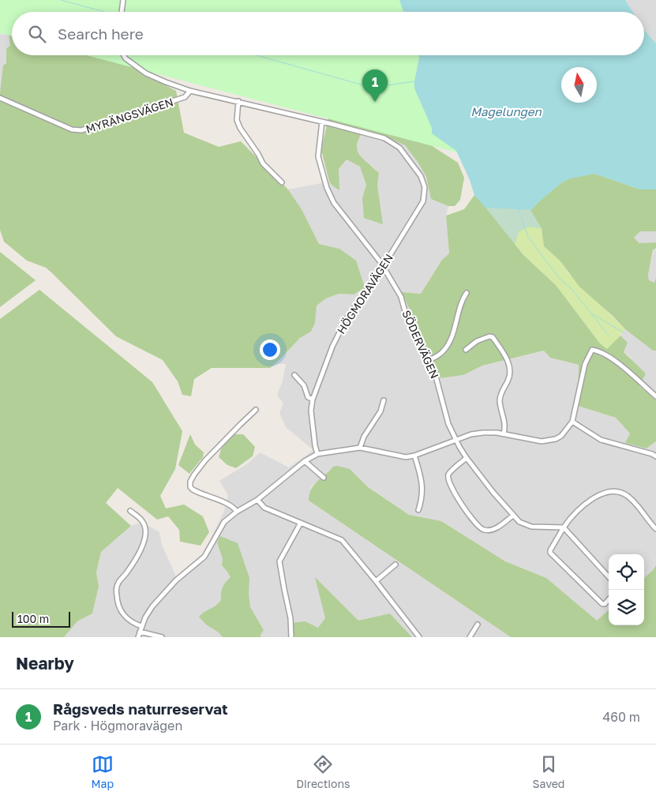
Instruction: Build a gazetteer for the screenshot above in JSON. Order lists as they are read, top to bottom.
{
  "streets": {
    "street": ["MYRÄNGSVÄGEN", "HÖGMORAVÄGEN", "SÖDERVÄGEN"]
  },
  "crossings": [
    ["MYRÄNGSVÄGEN", "HÖGMORAVÄGEN"],
    ["HÖGMORAVÄGEN", "SÖDERVÄGEN"]
  ],
  "water": ["Magelungen"],
  "scale_bar": "100 m",
  "north": "top",
  "page": {
    "search": "Search here",
    "pins": "1",
    "scale": "100 m",
    "heading": "Nearby",
    "list": [
      {
        "mark": "1",
        "name": "Rågsveds naturreservat",
        "note": "Park · Högmoravägen",
        "value": "460 m"
      }
    ],
    "nav": ["Map", "Directions", "Saved"]
  }
}
